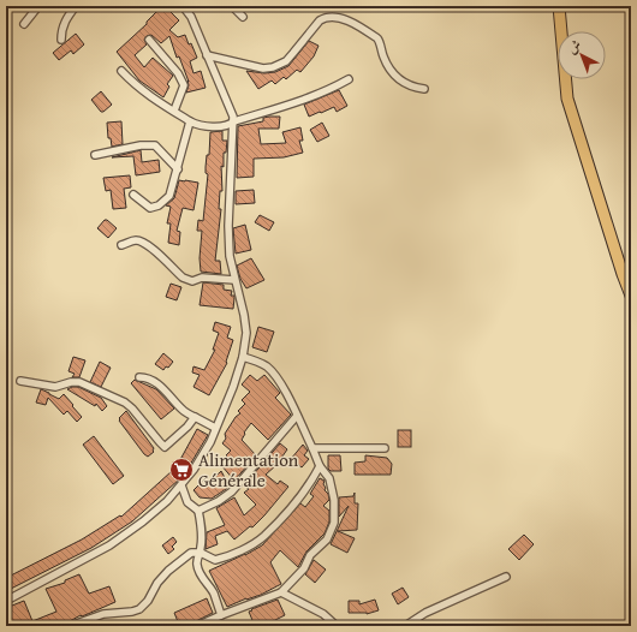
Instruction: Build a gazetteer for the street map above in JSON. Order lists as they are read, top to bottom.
{
  "places": {
    "supermarket": ["Alimentation Générale"]
  },
  "north": "top left"
}
